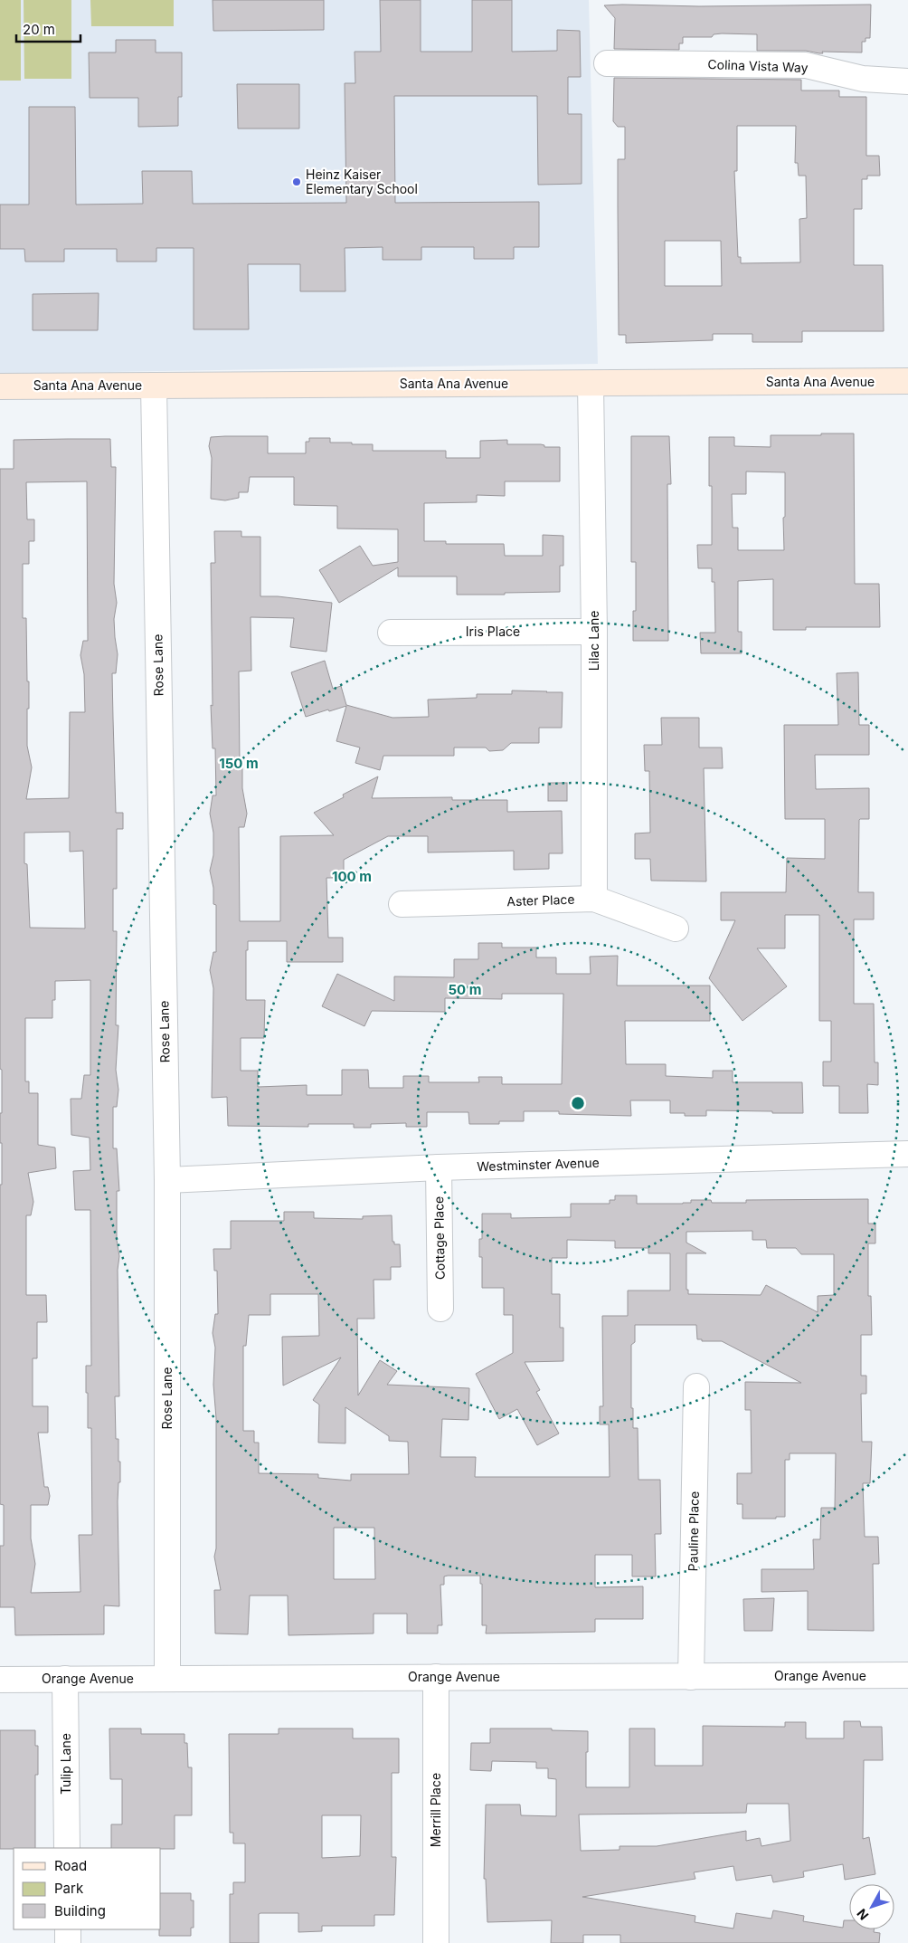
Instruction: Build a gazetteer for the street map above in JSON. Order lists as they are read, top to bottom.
{
  "streets": {
    "street": [
      "Colina Vista Way",
      "Santa Ana Avenue",
      "Iris Place",
      "Lilac Lane",
      "Rose Lane",
      "Aster Place",
      "Westminster Avenue",
      "Cottage Place",
      "Pauline Place",
      "Orange Avenue",
      "Tulip Lane",
      "Merrill Place"
    ]
  },
  "crossings": [
    ["Santa Ana Avenue", "Lilac Lane"],
    ["Santa Ana Avenue", "Rose Lane"],
    ["Iris Place", "Lilac Lane"],
    ["Lilac Lane", "Aster Place"],
    ["Rose Lane", "Westminster Avenue"],
    ["Rose Lane", "Orange Avenue"],
    ["Westminster Avenue", "Cottage Place"],
    ["Pauline Place", "Orange Avenue"],
    ["Orange Avenue", "Tulip Lane"],
    ["Orange Avenue", "Merrill Place"]
  ],
  "places": ["Heinz Kaiser Elementary School"],
  "legend": ["Road", "Park", "Building"],
  "scale_bar": "20 m",
  "north": "bottom left",
  "rings": ["150 m", "100 m", "50 m"]
}
